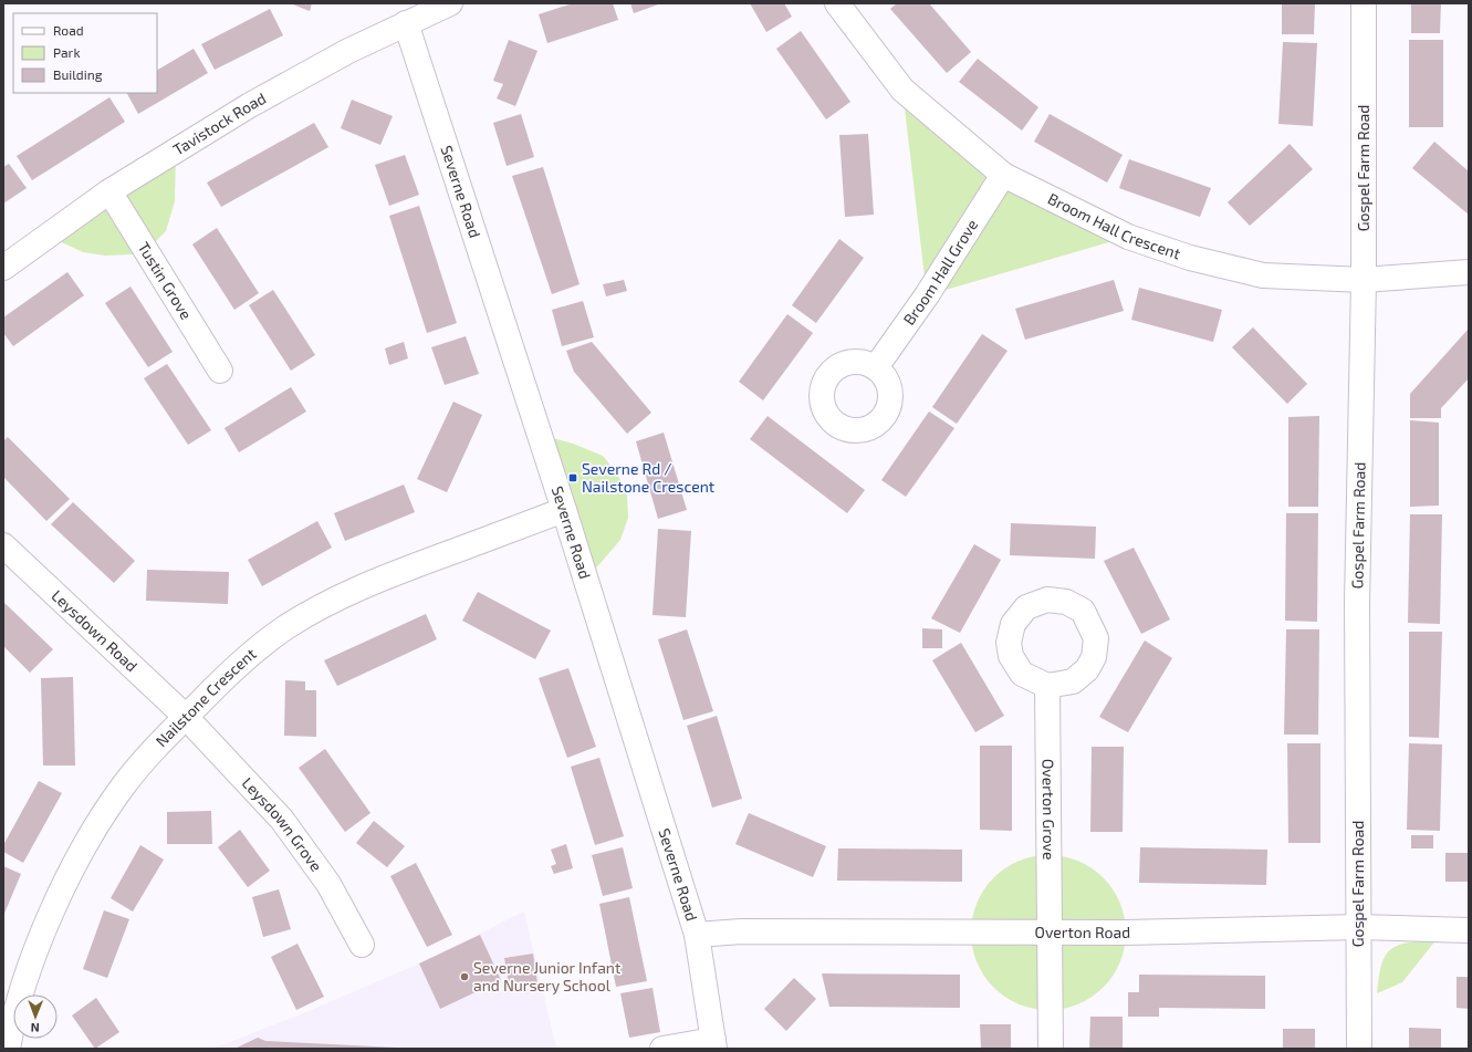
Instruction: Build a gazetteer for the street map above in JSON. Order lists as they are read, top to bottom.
{
  "streets": {
    "street": [
      "Tavistock Road",
      "Gospel Farm Road",
      "Severne Road",
      "Broom Hall Crescent",
      "Broom Hall Grove",
      "Tustin Grove",
      "Leysdown Road",
      "Nailstone Crescent",
      "Overton Grove",
      "Leysdown Grove",
      "Overton Road"
    ]
  },
  "crossings": [
    ["Tavistock Road", "Severne Road"],
    ["Tavistock Road", "Tustin Grove"],
    ["Gospel Farm Road", "Broom Hall Crescent"],
    ["Gospel Farm Road", "Overton Road"],
    ["Severne Road", "Nailstone Crescent"],
    ["Severne Road", "Overton Road"],
    ["Broom Hall Crescent", "Broom Hall Grove"],
    ["Leysdown Road", "Nailstone Crescent"],
    ["Leysdown Road", "Leysdown Grove"],
    ["Nailstone Crescent", "Leysdown Grove"],
    ["Overton Grove", "Overton Road"]
  ],
  "places": {
    "transit": ["Severne Rd / Nailstone Crescent"],
    "other": ["Severne Junior Infant and Nursery School"]
  },
  "legend": ["Road", "Park", "Building"],
  "north": "bottom"
}
